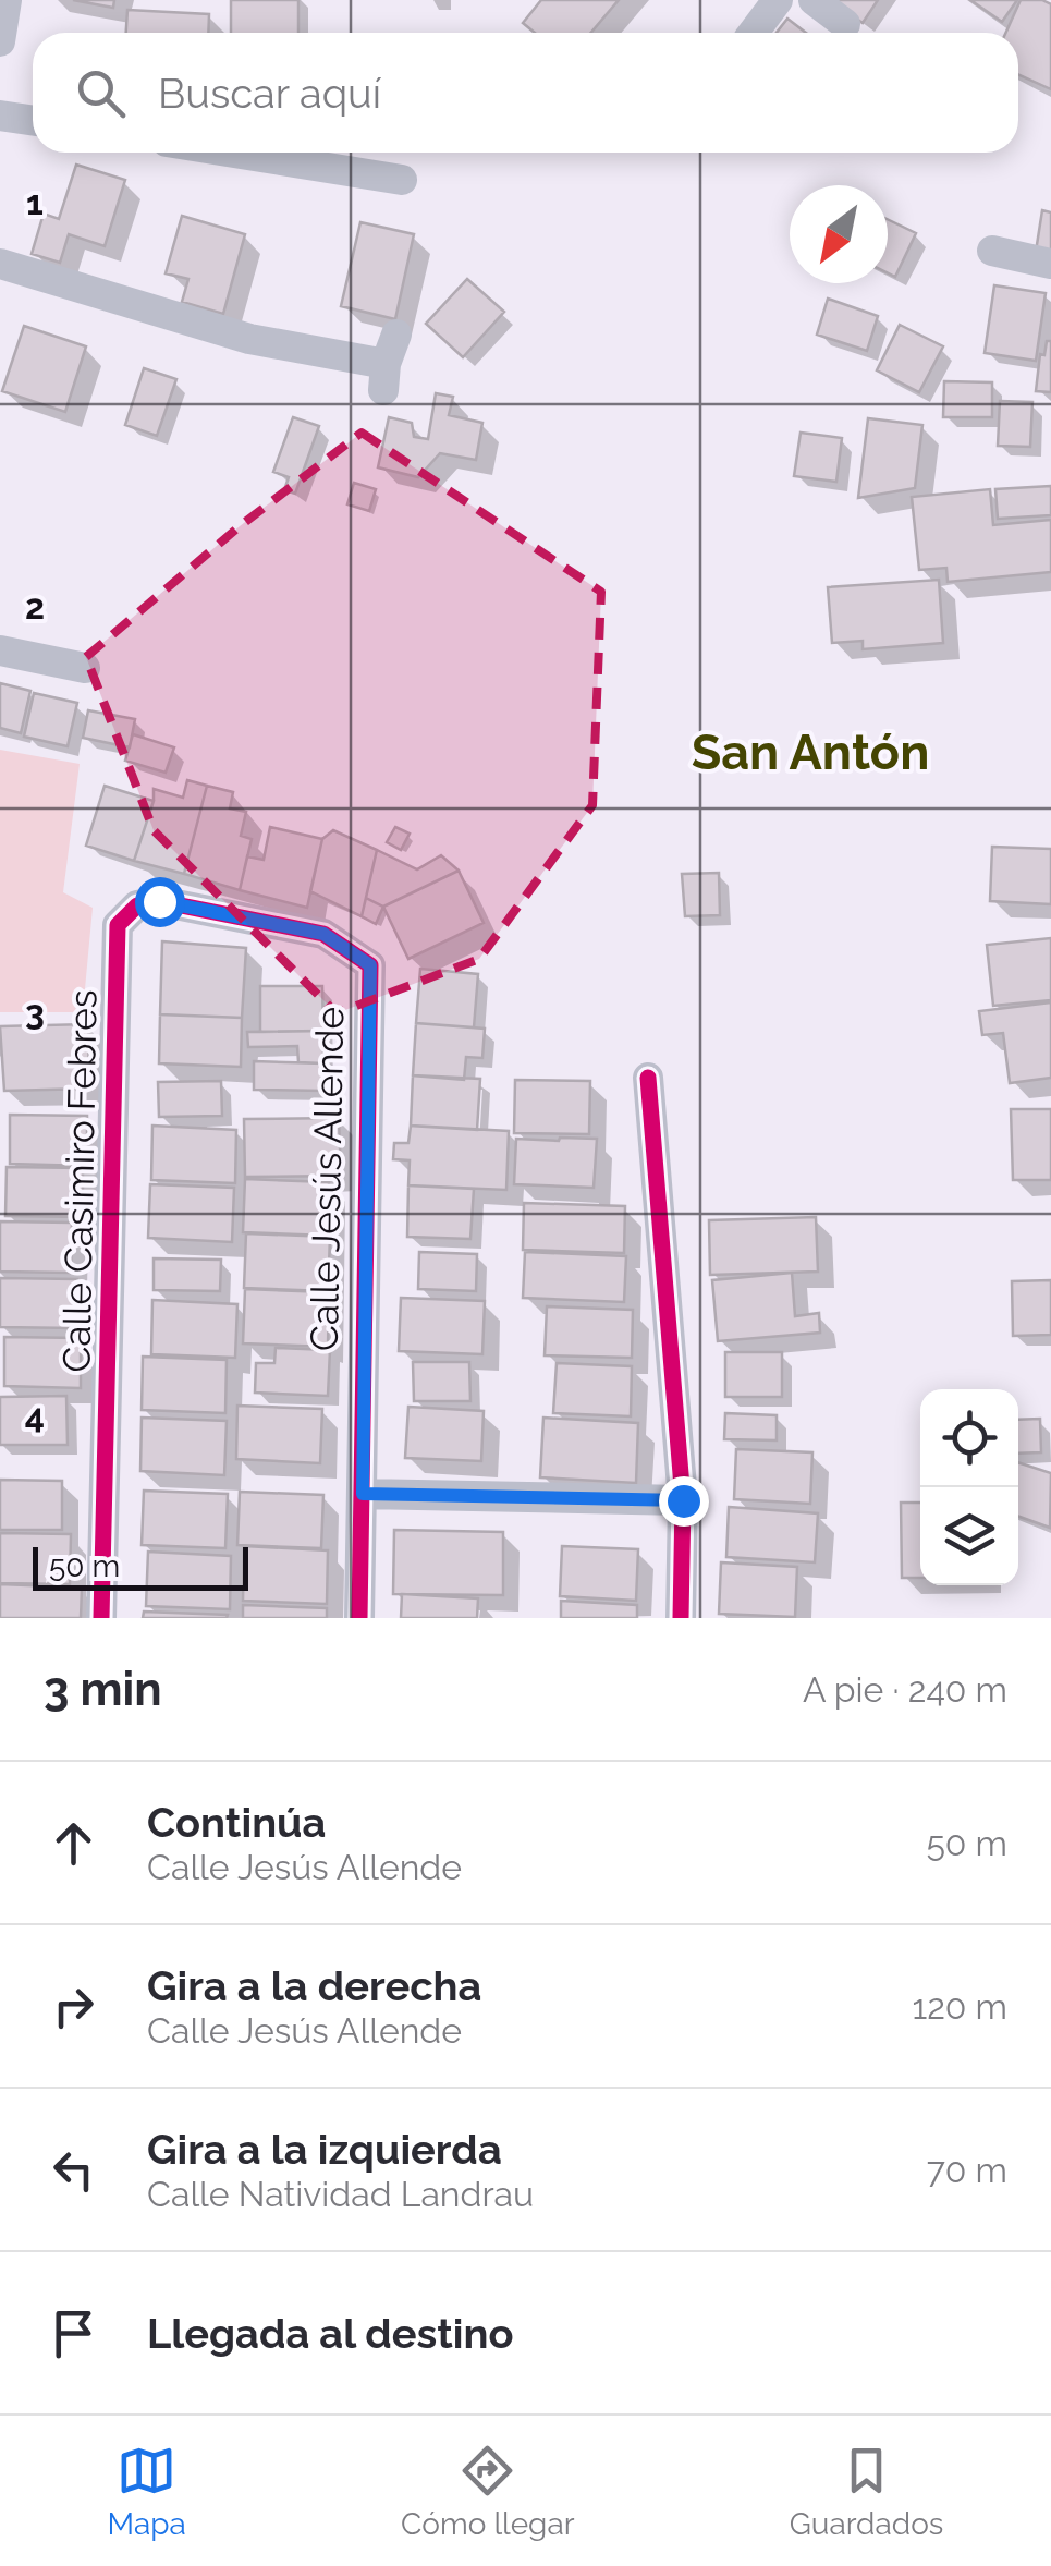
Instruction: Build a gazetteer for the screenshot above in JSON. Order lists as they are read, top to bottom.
{
  "streets": {
    "street": ["Calle Jesús Allende", "Calle Casimiro Febres"]
  },
  "crossings": [
    ["Calle Jesús Allende", "Calle Casimiro Febres"]
  ],
  "districts": ["San Antón"],
  "scale_bar": "50 m",
  "north": "bottom left",
  "page": {
    "search": "Buscar aquí",
    "scale": "50 m",
    "heading": ["3 min", "A pie · 240 m"],
    "list": [
      ["Continúa", "Calle Jesús Allende", "50 m"],
      ["Gira a la derecha", "Calle Jesús Allende", "120 m"],
      ["Gira a la izquierda", "Calle Natividad Landrau", "70 m"],
      "Llegada al destino"
    ],
    "nav": ["Mapa", "Cómo llegar", "Guardados"]
  },
  "grid": {
    "rows": [
      "1",
      "2",
      "3",
      "4"
    ]
  }
}
